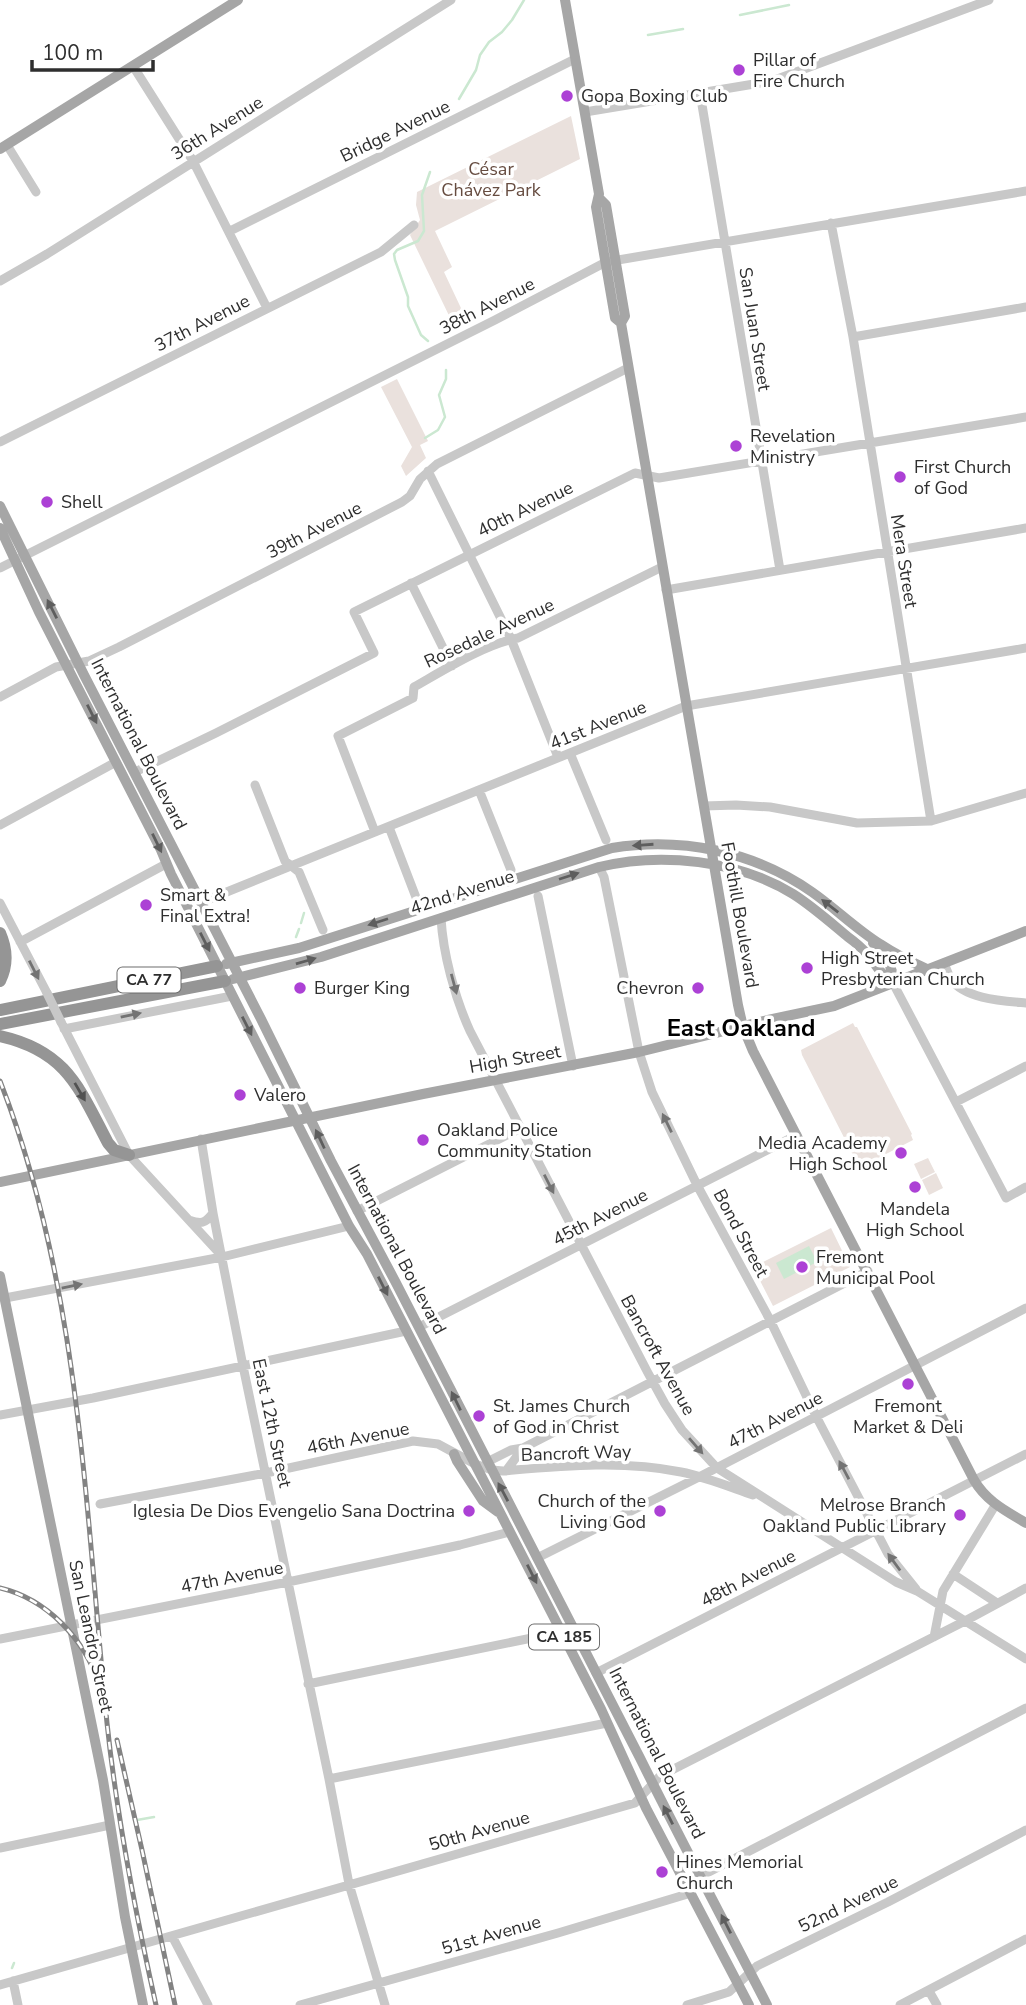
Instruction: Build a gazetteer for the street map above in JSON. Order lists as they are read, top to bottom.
{
  "streets": {
    "highway": ["CA 77"],
    "main road": [
      "International Boulevard",
      "42nd Avenue",
      "Foothill Boulevard",
      "High Street",
      "San Leandro Street",
      "CA 185"
    ],
    "street": [
      "36th Avenue",
      "Bridge Avenue",
      "38th Avenue",
      "37th Avenue",
      "San Juan Street",
      "40th Avenue",
      "39th Avenue",
      "Mera Street",
      "Rosedale Avenue",
      "41st Avenue",
      "45th Avenue",
      "Bond Street",
      "Bancroft Avenue",
      "47th Avenue",
      "East 12th Street",
      "46th Avenue",
      "Bancroft Way",
      "48th Avenue",
      "50th Avenue",
      "52nd Avenue",
      "51st Avenue"
    ]
  },
  "crossings": [
    ["Bridge Avenue", "Foothill Boulevard"],
    ["38th Avenue", "San Juan Street"],
    ["38th Avenue", "Mera Street"],
    ["38th Avenue", "International Boulevard"],
    ["38th Avenue", "Foothill Boulevard"],
    ["San Juan Street", "40th Avenue"],
    ["40th Avenue", "Mera Street"],
    ["40th Avenue", "International Boulevard"],
    ["40th Avenue", "Foothill Boulevard"],
    ["39th Avenue", "International Boulevard"],
    ["39th Avenue", "Foothill Boulevard"],
    ["Mera Street", "41st Avenue"],
    ["Rosedale Avenue", "41st Avenue"],
    ["Rosedale Avenue", "Foothill Boulevard"],
    ["41st Avenue", "International Boulevard"],
    ["41st Avenue", "Foothill Boulevard"],
    ["International Boulevard", "42nd Avenue"],
    ["International Boulevard", "CA 77"],
    ["International Boulevard", "High Street"],
    ["International Boulevard", "45th Avenue"],
    ["International Boulevard", "47th Avenue"],
    ["International Boulevard", "46th Avenue"],
    ["International Boulevard", "48th Avenue"],
    ["International Boulevard", "50th Avenue"],
    ["International Boulevard", "52nd Avenue"],
    ["International Boulevard", "51st Avenue"],
    ["42nd Avenue", "Foothill Boulevard"],
    ["42nd Avenue", "CA 77"],
    ["42nd Avenue", "High Street"],
    ["42nd Avenue", "Bond Street"],
    ["42nd Avenue", "Bancroft Avenue"],
    ["Foothill Boulevard", "High Street"],
    ["Foothill Boulevard", "45th Avenue"],
    ["Foothill Boulevard", "47th Avenue"],
    ["Foothill Boulevard", "48th Avenue"],
    ["High Street", "Bond Street"],
    ["High Street", "Bancroft Avenue"],
    ["High Street", "East 12th Street"],
    ["45th Avenue", "Bond Street"],
    ["45th Avenue", "Bancroft Avenue"],
    ["Bond Street", "Bancroft Avenue"],
    ["Bond Street", "47th Avenue"],
    ["Bond Street", "48th Avenue"],
    ["Bancroft Avenue", "47th Avenue"],
    ["Bancroft Avenue", "Bancroft Way"],
    ["Bancroft Avenue", "48th Avenue"],
    ["Bancroft Avenue", "50th Avenue"],
    ["47th Avenue", "East 12th Street"],
    ["47th Avenue", "Bancroft Way"],
    ["47th Avenue", "San Leandro Street"],
    ["East 12th Street", "46th Avenue"],
    ["East 12th Street", "50th Avenue"],
    ["East 12th Street", "51st Avenue"],
    ["46th Avenue", "Bancroft Way"],
    ["San Leandro Street", "50th Avenue"]
  ],
  "one_way": ["Bond Street", "Bancroft Avenue"],
  "districts": ["East Oakland"],
  "parks": ["César Chávez Park"],
  "places": [
    "Pillar of Fire Church",
    "Gopa Boxing Club",
    "Revelation Ministry",
    "First Church of God",
    "Shell",
    "Smart & Final Extra!",
    "High Street Presbyterian Church",
    "Burger King",
    "Chevron",
    "Valero",
    "Oakland Police Community Station",
    "Media Academy High School",
    "Mandela High School",
    "Fremont Municipal Pool",
    "Fremont Market & Deli",
    "St. James Church of God in Christ",
    "Iglesia De Dios Evengelio Sana Doctrina",
    "Church of the Living God",
    "Melrose Branch Oakland Public Library",
    "Hines Memorial Church"
  ],
  "scale_bar": "100 m"
}
